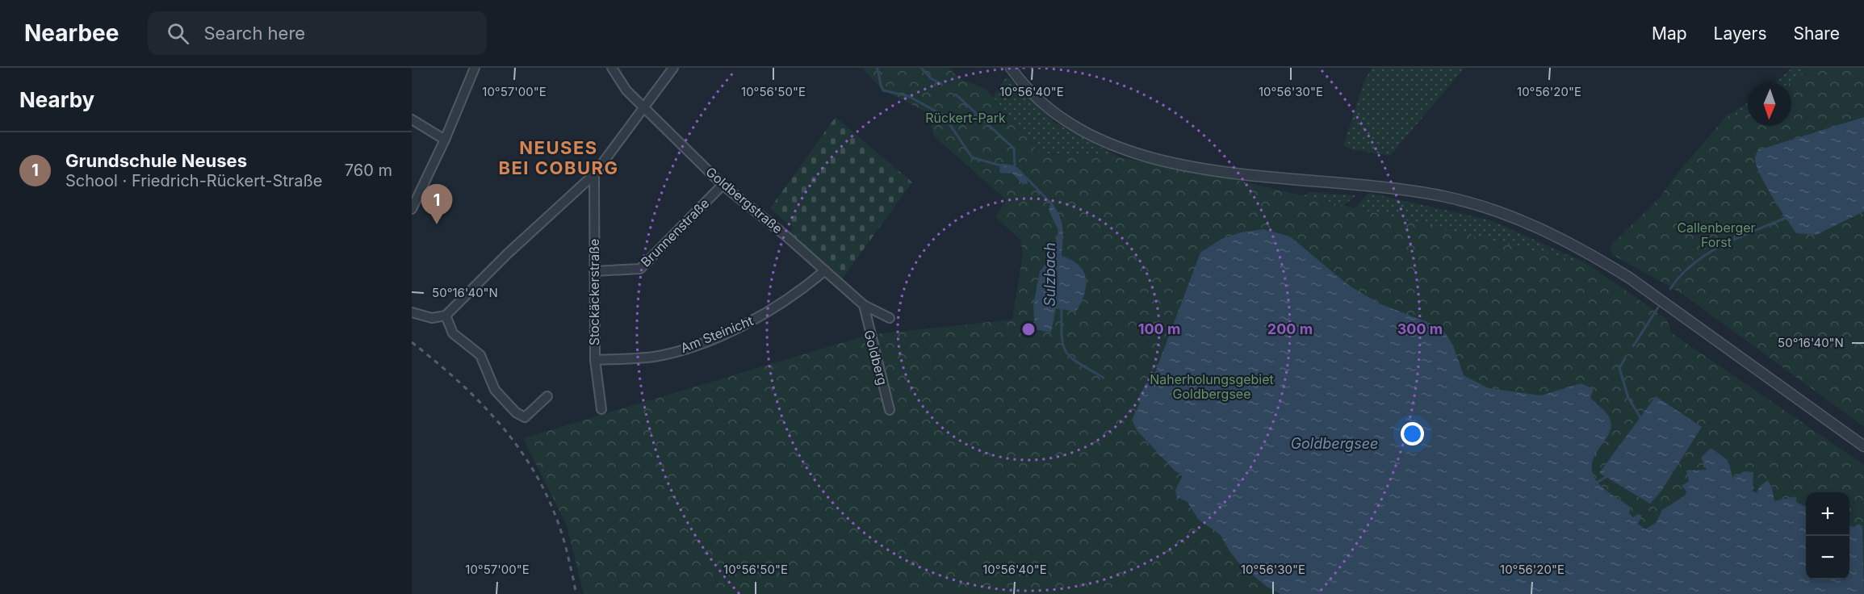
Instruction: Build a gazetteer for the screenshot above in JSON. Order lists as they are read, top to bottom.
{
  "streets": {
    "street": [
      "Goldbergstraße",
      "Brunnenstraße",
      "Stockäckerstraße",
      "Am Steinicht",
      "Goldberg"
    ]
  },
  "crossings": [
    ["Goldbergstraße", "Brunnenstraße"],
    ["Goldbergstraße", "Am Steinicht"],
    ["Goldbergstraße", "Goldberg"],
    ["Brunnenstraße", "Stockäckerstraße"],
    ["Stockäckerstraße", "Am Steinicht"]
  ],
  "districts": ["NEUSES BEI COBURG"],
  "water": ["Sulzbach", "Goldbergsee"],
  "parks": ["Rückert-Park", "Callenberger Forst", "Naherholungsgebiet Goldbergsee"],
  "north": "bottom",
  "page": {
    "header": "Nearbee",
    "search": "Search here",
    "nav": ["Map", "Layers", "Share"],
    "heading": "Nearby",
    "list": [
      {
        "mark": "1",
        "name": "Grundschule Neuses",
        "note": "School · Friedrich-Rückert-Straße",
        "value": "760 m"
      }
    ],
    "pins": "1",
    "map_buttons": ["+", "−"]
  },
  "coordinates": [
    "10°57'00\"E",
    "10°56'50\"E",
    "10°56'40\"E",
    "10°56'30\"E",
    "10°56'20\"E",
    "50°16'40\"N"
  ],
  "rings": ["100 m", "200 m", "300 m"]
}
